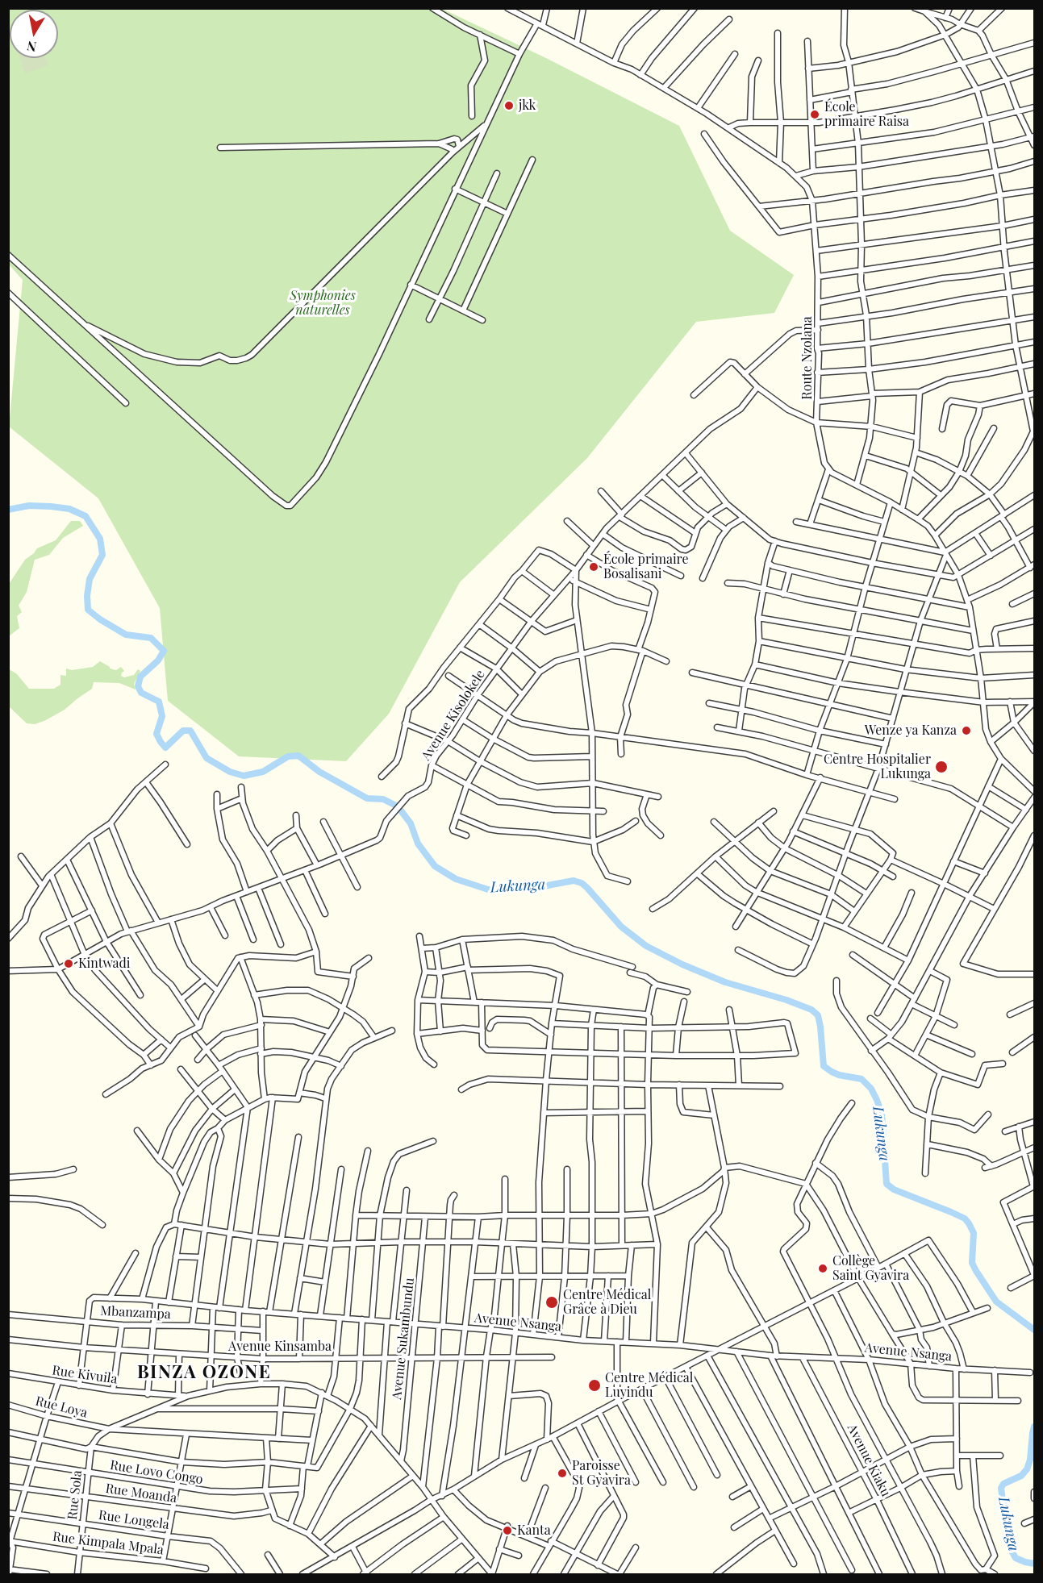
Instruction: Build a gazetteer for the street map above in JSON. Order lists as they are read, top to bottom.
{
  "streets": {
    "street": [
      "Route Nzolana",
      "Avenue Kisolokele",
      "Mbanzampa",
      "Avenue Nsanga",
      "Avenue Sukambundu",
      "Avenue Kinsamba",
      "Rue Kivuila",
      "Rue Loya",
      "Avenue Kiaku",
      "Rue Lovo Congo",
      "Rue Moanda",
      "Rue Sola",
      "Rue Longela",
      "Rue Kimpala Mpala"
    ]
  },
  "crossings": [
    ["Mbanzampa", "Avenue Nsanga"],
    ["Avenue Nsanga", "Avenue Sukambundu"],
    ["Avenue Nsanga", "Avenue Kinsamba"],
    ["Avenue Nsanga", "Rue Kivuila"],
    ["Avenue Nsanga", "Avenue Kiaku"],
    ["Avenue Sukambundu", "Avenue Kinsamba"],
    ["Rue Lovo Congo", "Rue Sola"],
    ["Rue Moanda", "Rue Sola"],
    ["Rue Sola", "Rue Longela"],
    ["Rue Sola", "Rue Kimpala Mpala"]
  ],
  "districts": ["BINZA OZONE"],
  "water": ["Lukunga"],
  "parks": ["Symphonies naturelles"],
  "places": [
    "jkk",
    "École primaire Raisa",
    "École primaire Bosalisani",
    "Wenze ya Kanza",
    "Centre Hospitalier Lukunga",
    "Kintwadi",
    "Collège Saint Gyavira",
    "Centre Médical Grâce à Dieu",
    "Centre Médical Luyindu",
    "Paroisse St Gyavira",
    "Kanta"
  ],
  "north": "bottom"
}
